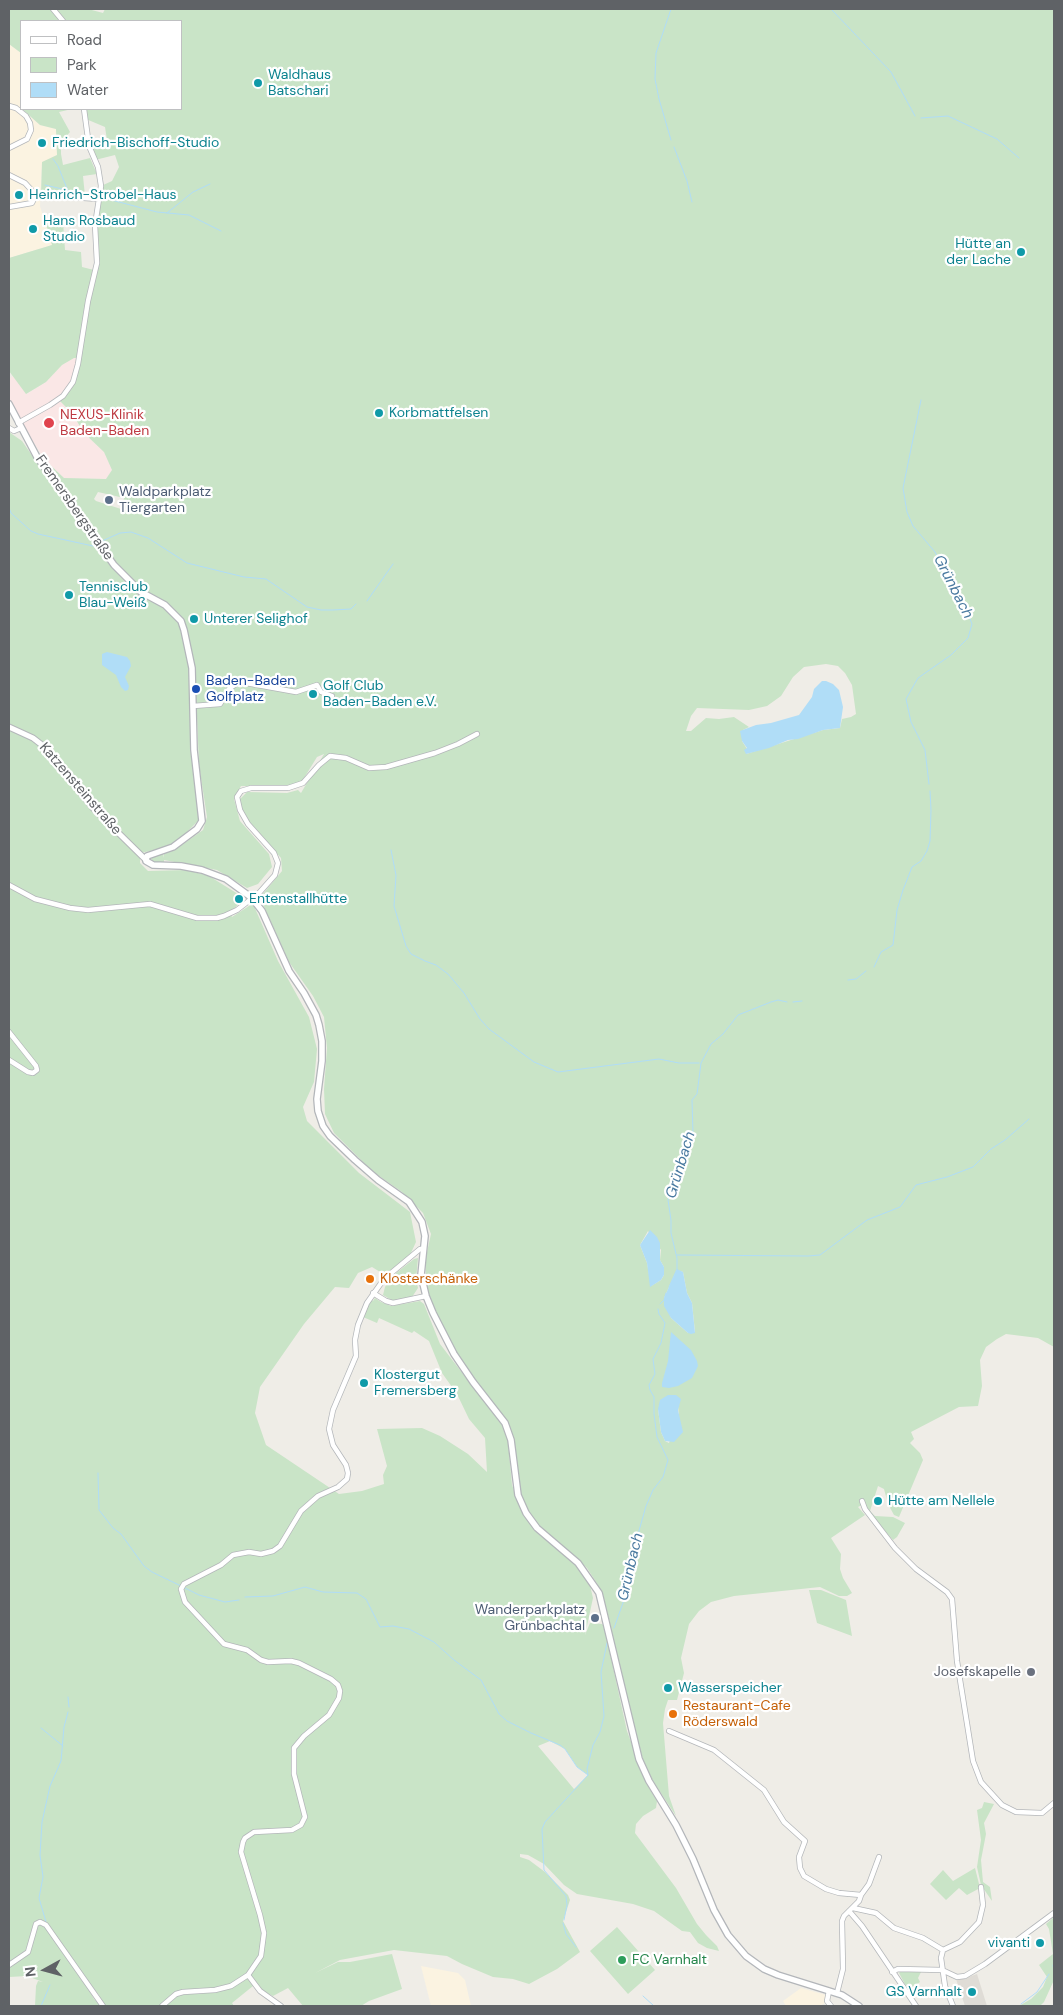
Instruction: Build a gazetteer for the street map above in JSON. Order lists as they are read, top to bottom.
{
  "streets": {
    "main road": ["Fremersbergstraße"],
    "street": ["Katzensteinstraße"]
  },
  "crossings": [
    ["Fremersbergstraße", "Katzensteinstraße"]
  ],
  "water": ["Grünbach"],
  "places": [
    "Waldhaus Batschari",
    "Friedrich-Bischoff-Studio",
    "Heinrich-Strobel-Haus",
    "Hans Rosbaud Studio",
    "Hütte an der Lache",
    "Korbmattfelsen",
    "NEXUS-Klinik Baden-Baden",
    "Waldparkplatz Tiergarten",
    "Tennisclub Blau-Weiß",
    "Unterer Selighof",
    "Baden-Baden Golfplatz",
    "Golf Club Baden-Baden e.V.",
    "Entenstallhütte",
    "Klosterschänke",
    "Klostergut Fremersberg",
    "Hütte am Nellele",
    "Wanderparkplatz Grünbachtal",
    "Josefskapelle",
    "Wasserspeicher",
    "Restaurant-Cafe Röderswald",
    "vivanti",
    "FC Varnhalt",
    "GS Varnhalt"
  ],
  "legend": ["Road", "Park", "Water"],
  "north": "left"
}
